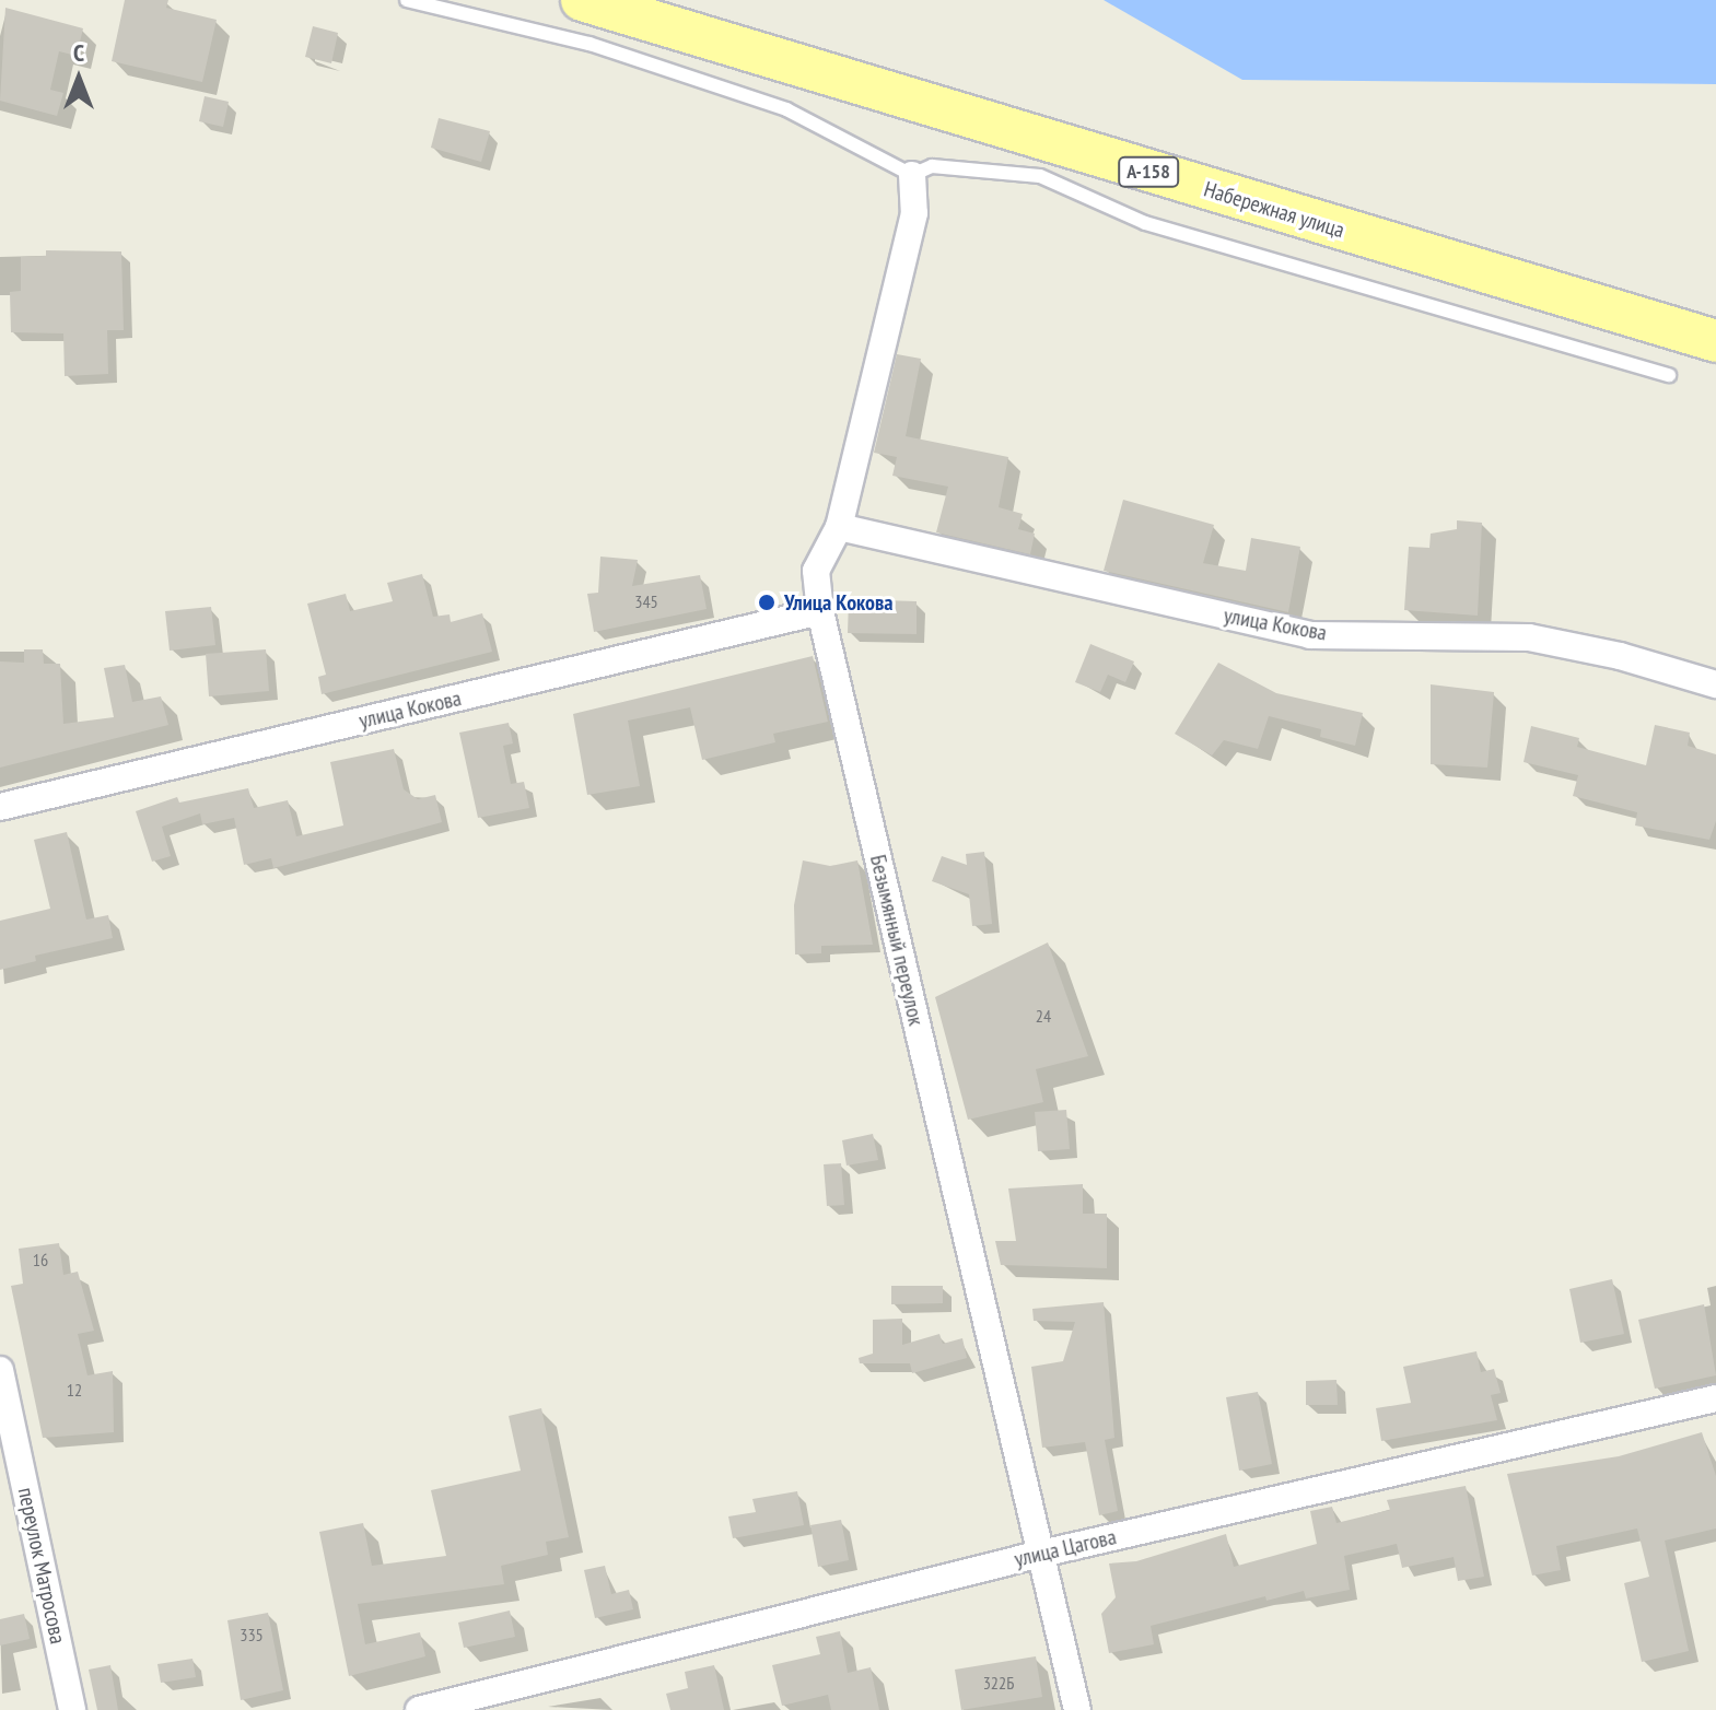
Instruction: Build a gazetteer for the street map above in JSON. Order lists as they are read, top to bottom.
{
  "streets": {
    "main road": ["А-158", "Набережная улица"],
    "street": [
      "улица Кокова",
      "Безымянный переулок",
      "улица Цагова",
      "переулок Матросова"
    ]
  },
  "crossings": [
    ["улица Кокова", "Безымянный переулок"],
    ["Безымянный переулок", "улица Цагова"]
  ],
  "places": ["Улица Кокова"],
  "house_numbers": [
    "345",
    "24",
    "16",
    "12",
    "335",
    "322Б"
  ],
  "north": "top"
}
